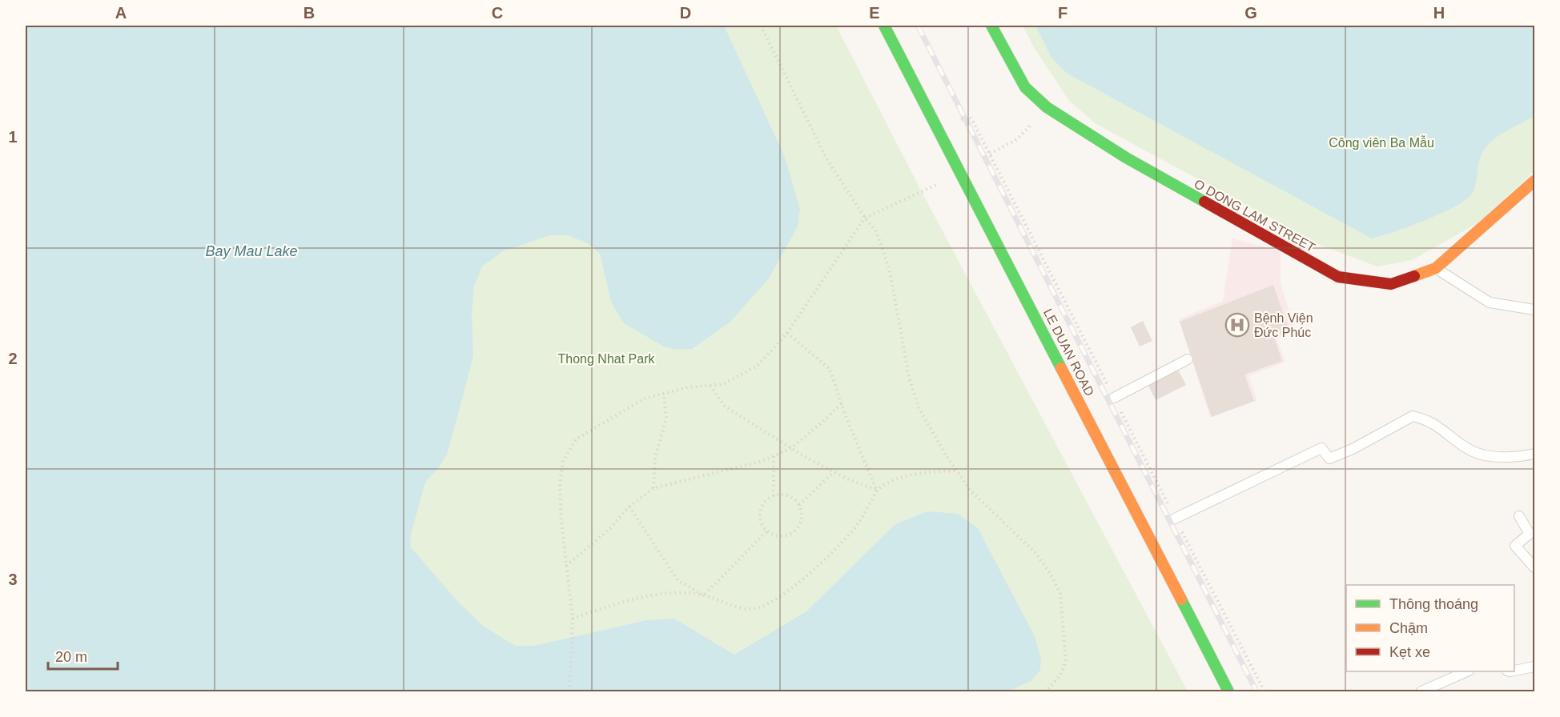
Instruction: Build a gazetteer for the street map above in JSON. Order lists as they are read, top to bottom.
{
  "streets": {
    "main road": ["O DONG LAM STREET", "LE DUAN ROAD"]
  },
  "water": ["Bay Mau Lake"],
  "parks": ["Công viên Ba Mẫu", "Thong Nhat Park"],
  "places": {
    "hospital": ["Bệnh Viện Đức Phúc"]
  },
  "legend": ["Thông thoáng", "Chậm", "Kẹt xe"],
  "scale_bar": "20 m",
  "grid": {
    "columns": [
      "A",
      "B",
      "C",
      "D",
      "E",
      "F",
      "G",
      "H"
    ],
    "rows": ["1", "2", "3"]
  }
}
